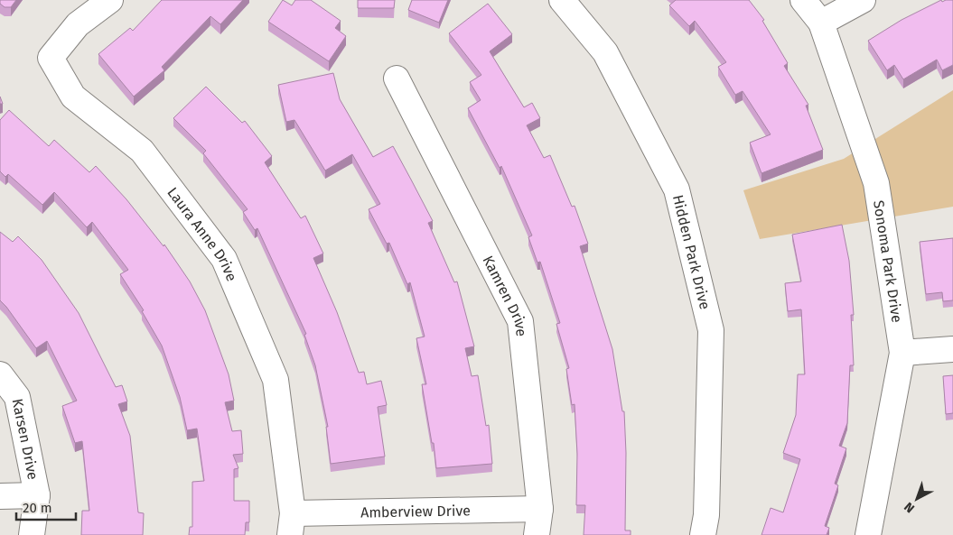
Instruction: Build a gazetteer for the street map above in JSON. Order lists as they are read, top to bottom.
{
  "streets": {
    "street": [
      "Laura Anne Drive",
      "Hidden Park Drive",
      "Sonoma Park Drive",
      "Kamren Drive",
      "Karsen Drive",
      "Amberview Drive"
    ]
  },
  "crossings": [
    ["Laura Anne Drive", "Amberview Drive"],
    ["Kamren Drive", "Amberview Drive"]
  ],
  "scale_bar": "20 m",
  "north": "bottom left"
}
